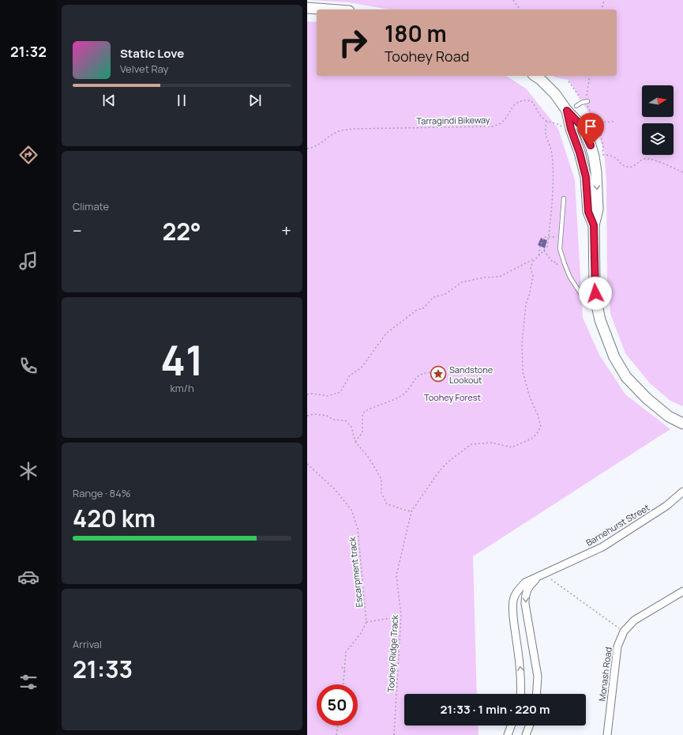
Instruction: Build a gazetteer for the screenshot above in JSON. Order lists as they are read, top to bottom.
{
  "streets": {
    "street": ["Barnehurst Street", "Monash Road"],
    "path": ["Tarragindi Bikeway", "Escarpment track", "Toohey Ridge Track"]
  },
  "parks": ["Toohey Forest"],
  "places": {
    "place": ["Sandstone Lookout"]
  },
  "north": "right",
  "page": {
    "tabs": "21:32",
    "turn": ["180 m", "Toohey Road"],
    "song": ["Static Love", "Velvet Ray"],
    "tile": [
      "Climate",
      ["41", "km/h"],
      ["Range · 84%", "420 km"],
      ["Arrival", "21:33"]
    ],
    "heat": ["−", "22°", "+"],
    "limit": "50",
    "trip": "21:33 · 1 min · 220 m"
  }
}
